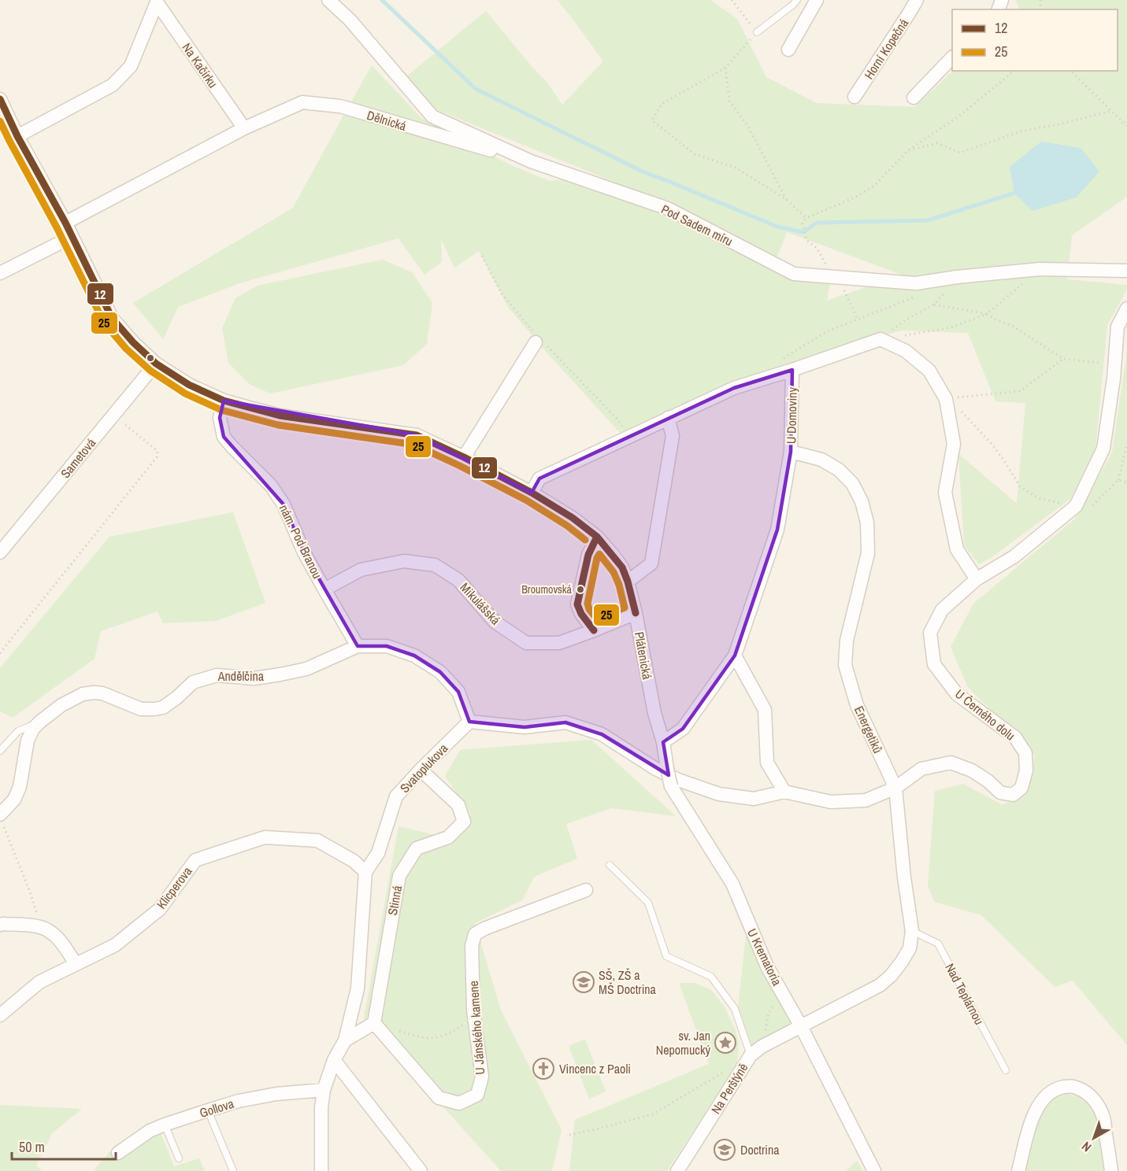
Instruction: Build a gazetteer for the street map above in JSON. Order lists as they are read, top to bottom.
{
  "streets": {
    "street": [
      "Horní Kopečná",
      "Na Kačírku",
      "Dělnická",
      "Pod Sadem míru",
      "U Domoviny",
      "Sametová",
      "nám. Pod Branou",
      "Mikulášská",
      "Plátenická",
      "Andělčina",
      "U Černého dolu",
      "Energetiků",
      "Svatoplukova",
      "Klicperova",
      "Stinná",
      "U Krematoria",
      "U Jánského kamene",
      "Na Perštýně",
      "Gollova"
    ],
    "lane": ["Nad Teplárnou"]
  },
  "crossings": [
    ["Na Kačírku", "Dělnická"],
    ["Dělnická", "Pod Sadem míru"],
    ["U Domoviny", "Plátenická"],
    ["U Domoviny", "Energetiků"],
    ["U Domoviny", "U Krematoria"],
    ["nám. Pod Branou", "Mikulášská"],
    ["nám. Pod Branou", "Plátenická"],
    ["nám. Pod Branou", "Andělčina"],
    ["Mikulášská", "Plátenická"],
    ["Plátenická", "U Krematoria"],
    ["Andělčina", "Svatoplukova"],
    ["U Černého dolu", "Energetiků"],
    ["Svatoplukova", "Klicperova"],
    ["Svatoplukova", "Stinná"],
    ["Stinná", "U Jánského kamene"],
    ["U Krematoria", "Na Perštýně"]
  ],
  "places": {
    "other": ["Broumovská"],
    "school or university": ["SŠ, ZŠ a MŠ Doctrina", "Doctrina"],
    "place": ["sv. Jan Nepomucký"],
    "church": ["Vincenc z Paoli"]
  },
  "lines": ["transit line 12", "transit line 25"],
  "legend": ["12", "25"],
  "scale_bar": "50 m",
  "north": "bottom left"
}
